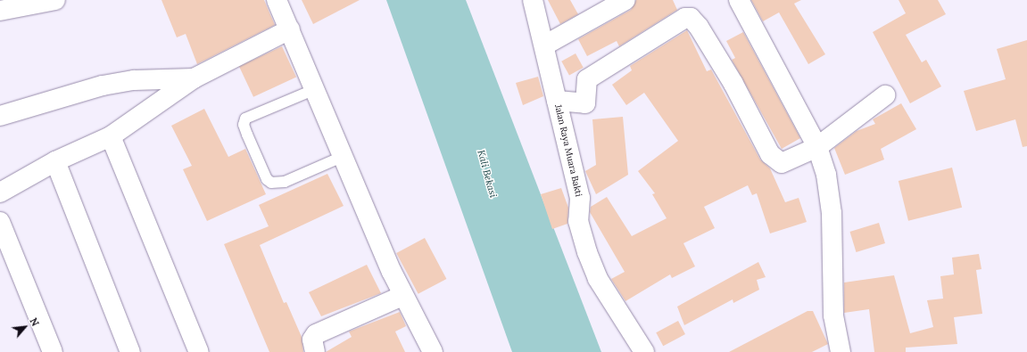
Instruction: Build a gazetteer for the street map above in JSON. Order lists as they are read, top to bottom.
{
  "streets": {
    "street": ["Jalan Raya Muara Bakti"]
  },
  "water": ["Kali Bekasi"],
  "north": "top right"
}
